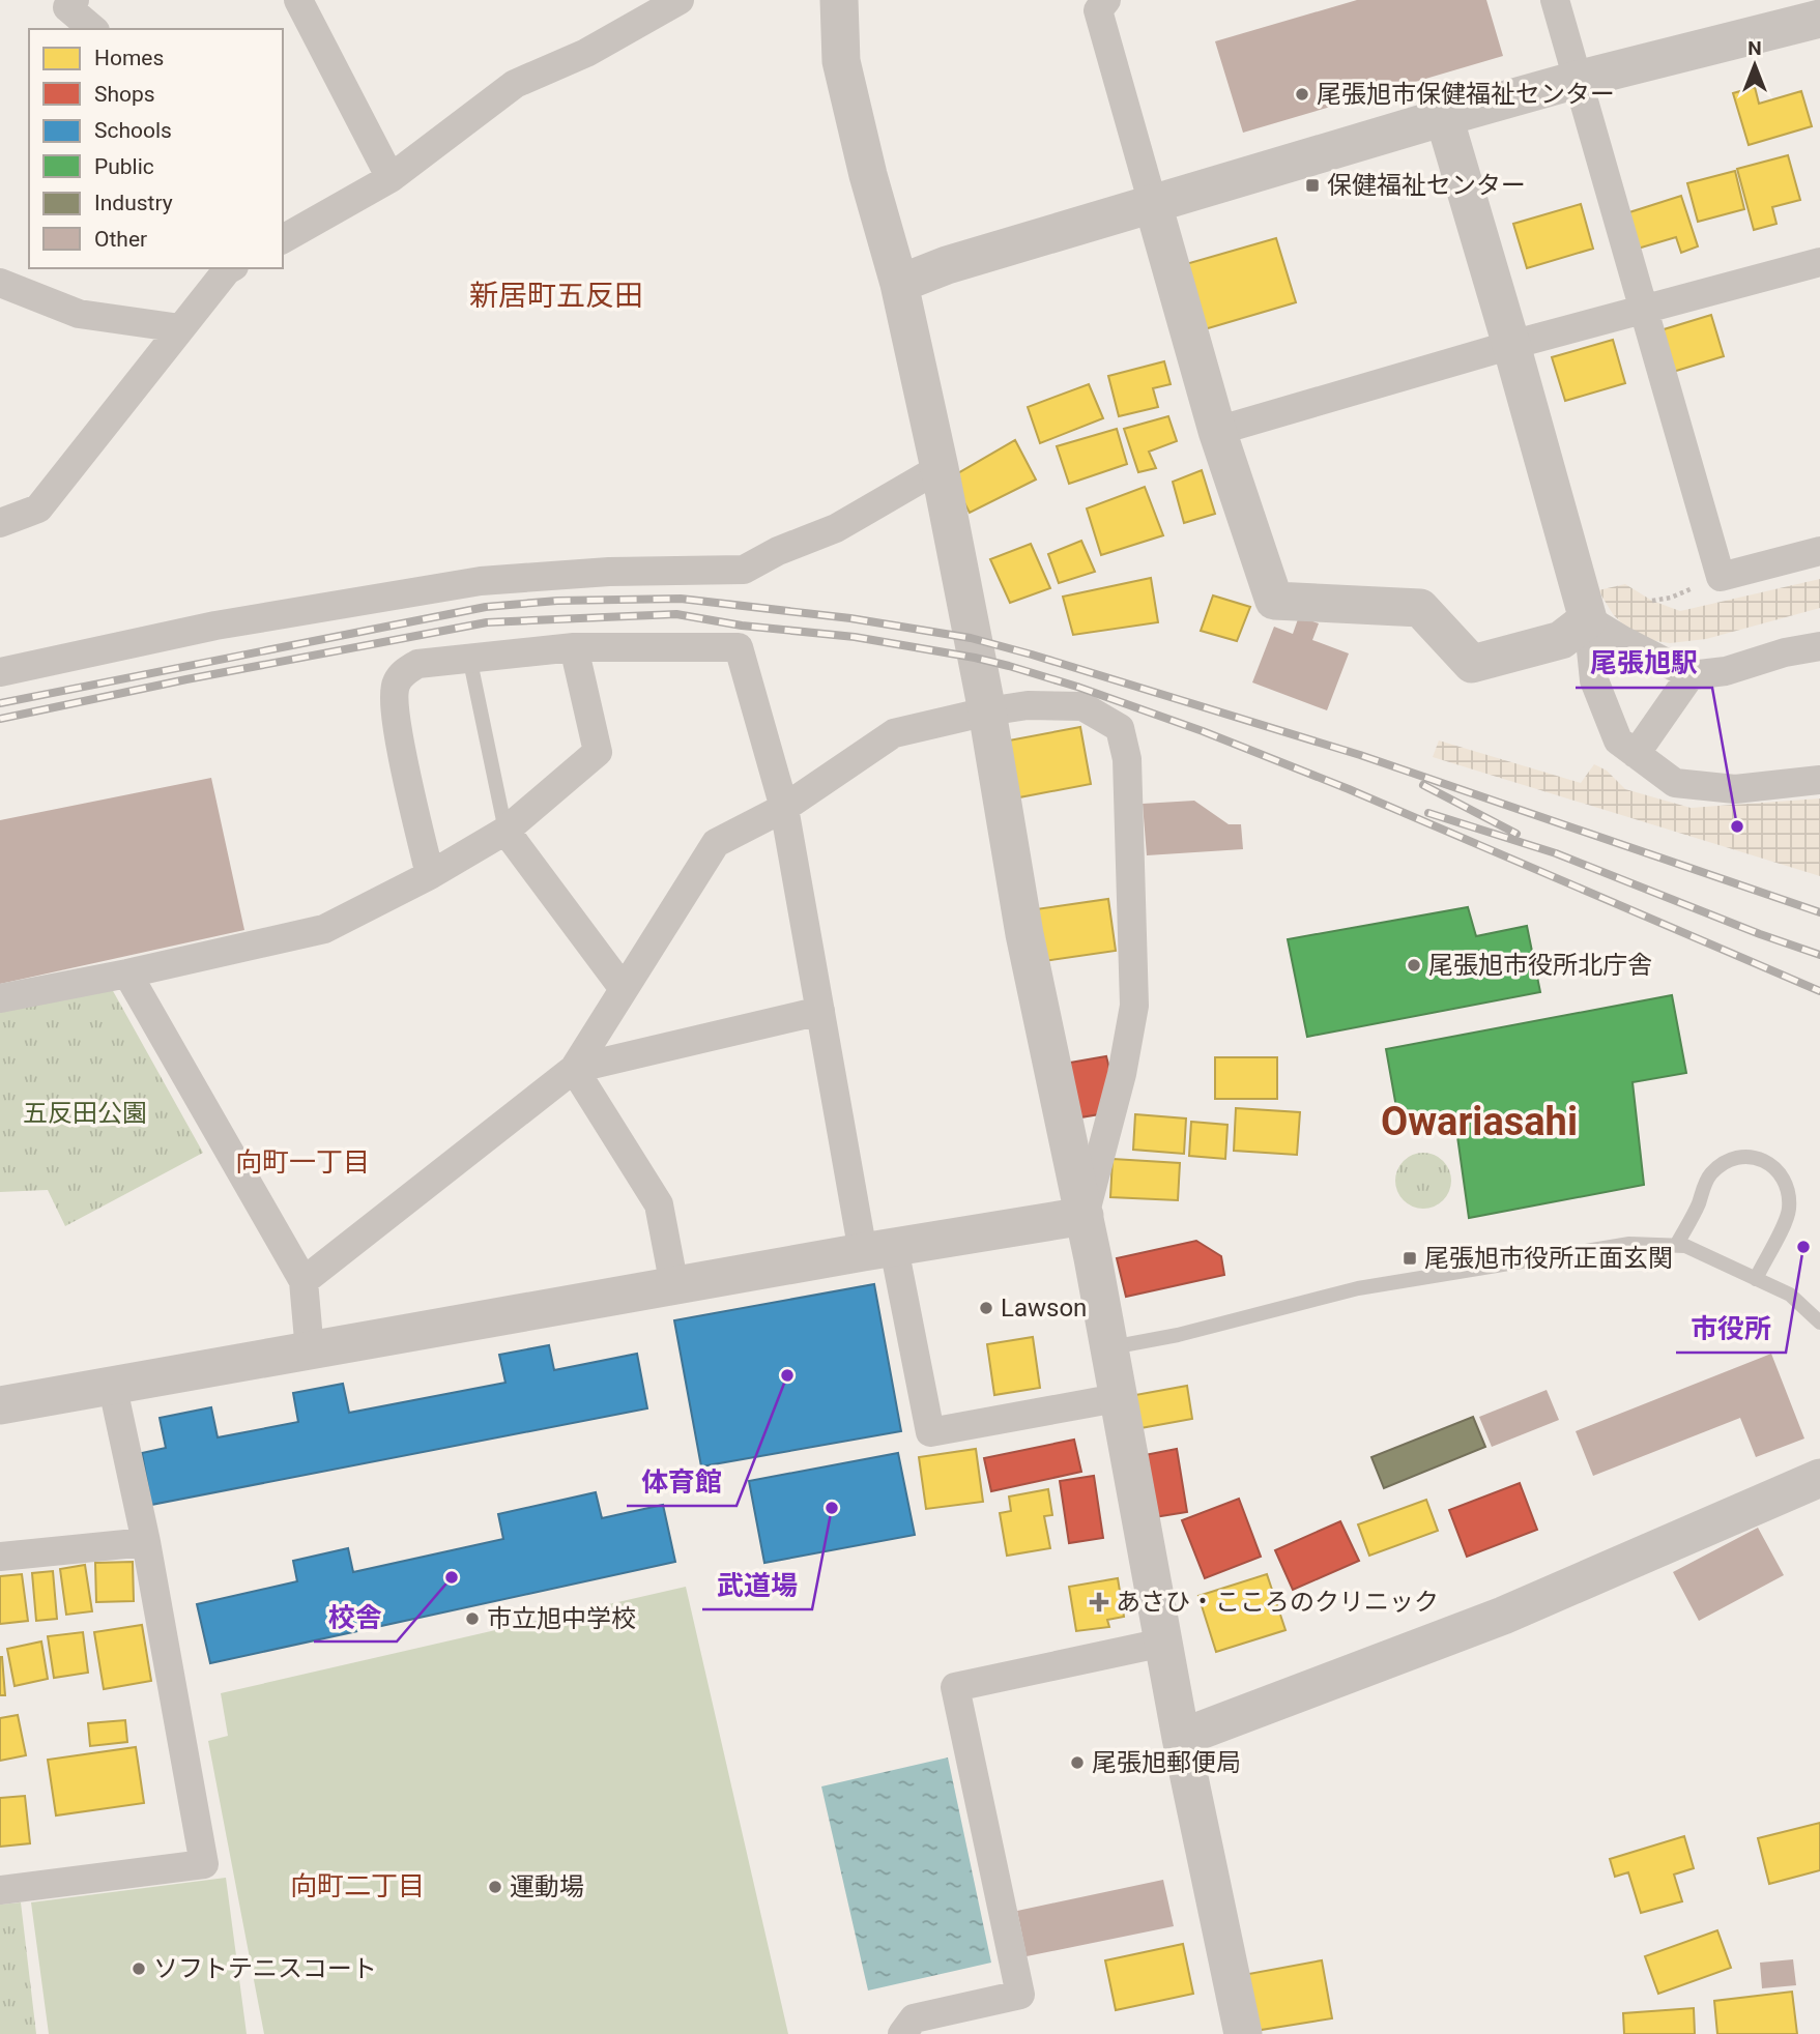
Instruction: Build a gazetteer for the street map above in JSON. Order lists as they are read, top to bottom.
{
  "districts": [
    "新居町五反田",
    "Owariasahi",
    "向町一丁目",
    "向町二丁目"
  ],
  "parks": ["五反田公園"],
  "places": {
    "other": [
      "尾張旭市保健福祉センター",
      "尾張旭駅",
      "尾張旭市役所北庁舎",
      "市役所",
      "Lawson",
      "体育館",
      "武道場",
      "校舎",
      "市立旭中学校",
      "尾張旭郵便局",
      "運動場",
      "ソフトテニスコート"
    ],
    "transit": ["保健福祉センター", "尾張旭市役所正面玄関"],
    "health": ["あさひ・こころのクリニック"]
  },
  "legend": [
    "Homes",
    "Shops",
    "Schools",
    "Public",
    "Industry",
    "Other"
  ],
  "north": "top"
}
